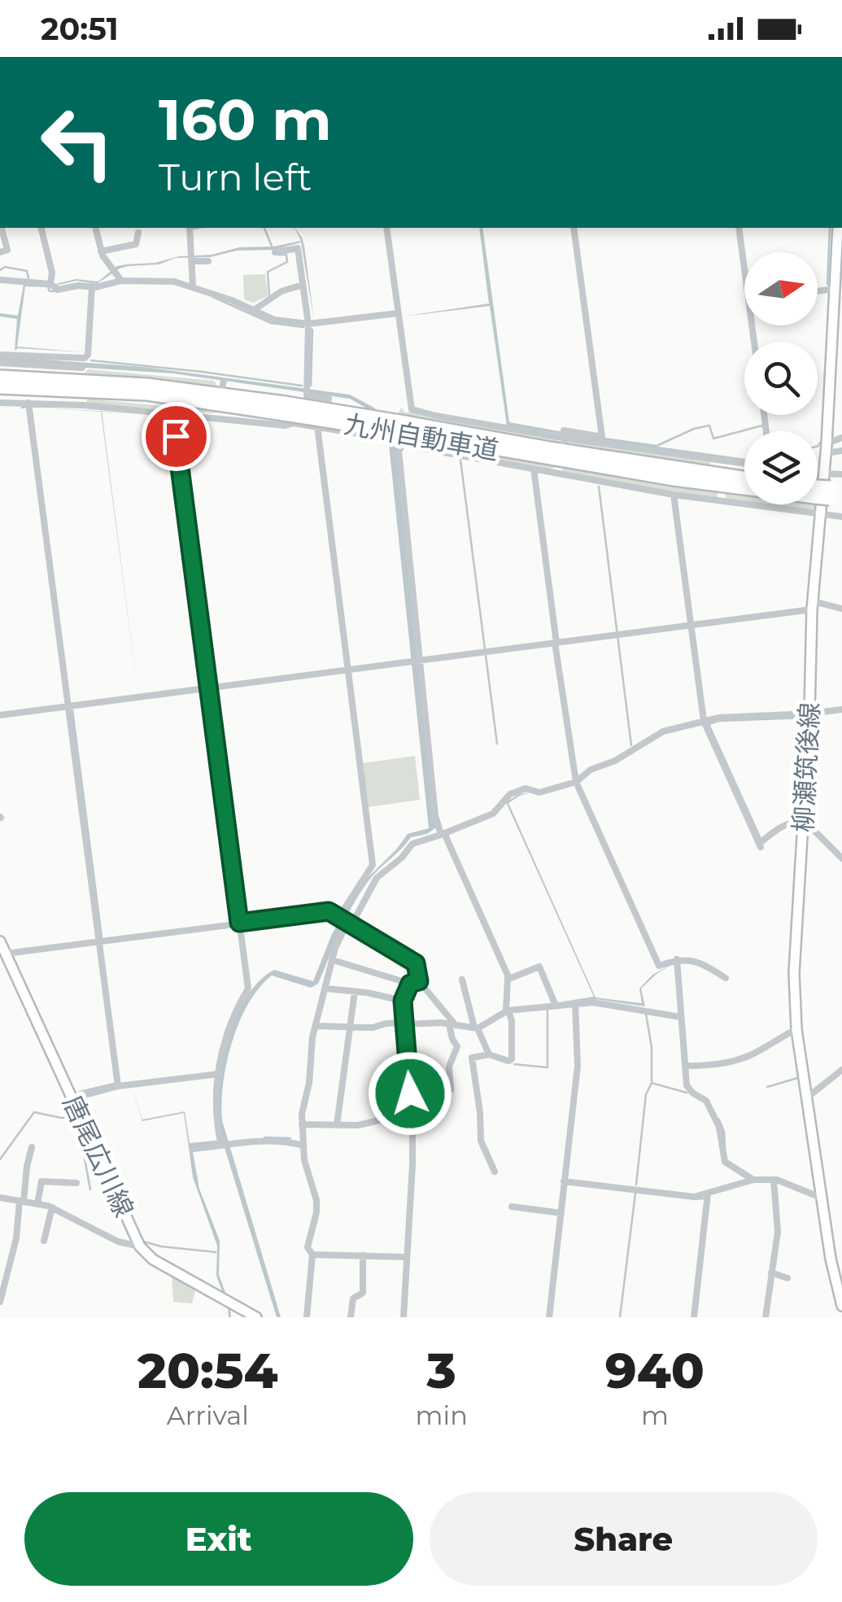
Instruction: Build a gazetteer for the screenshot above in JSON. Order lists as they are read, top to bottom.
{
  "streets": {
    "highway": ["九州自動車道"],
    "main road": ["柳瀬筑後線", "唐尾広川線"]
  },
  "north": "right",
  "page": {
    "status": "20:51",
    "turn": ["160 m", "Turn left"],
    "eta": [
      "20:54",
      "Arrival",
      "3",
      "min",
      "940",
      "m"
    ],
    "buttons": ["Exit", "Share"]
  }
}
